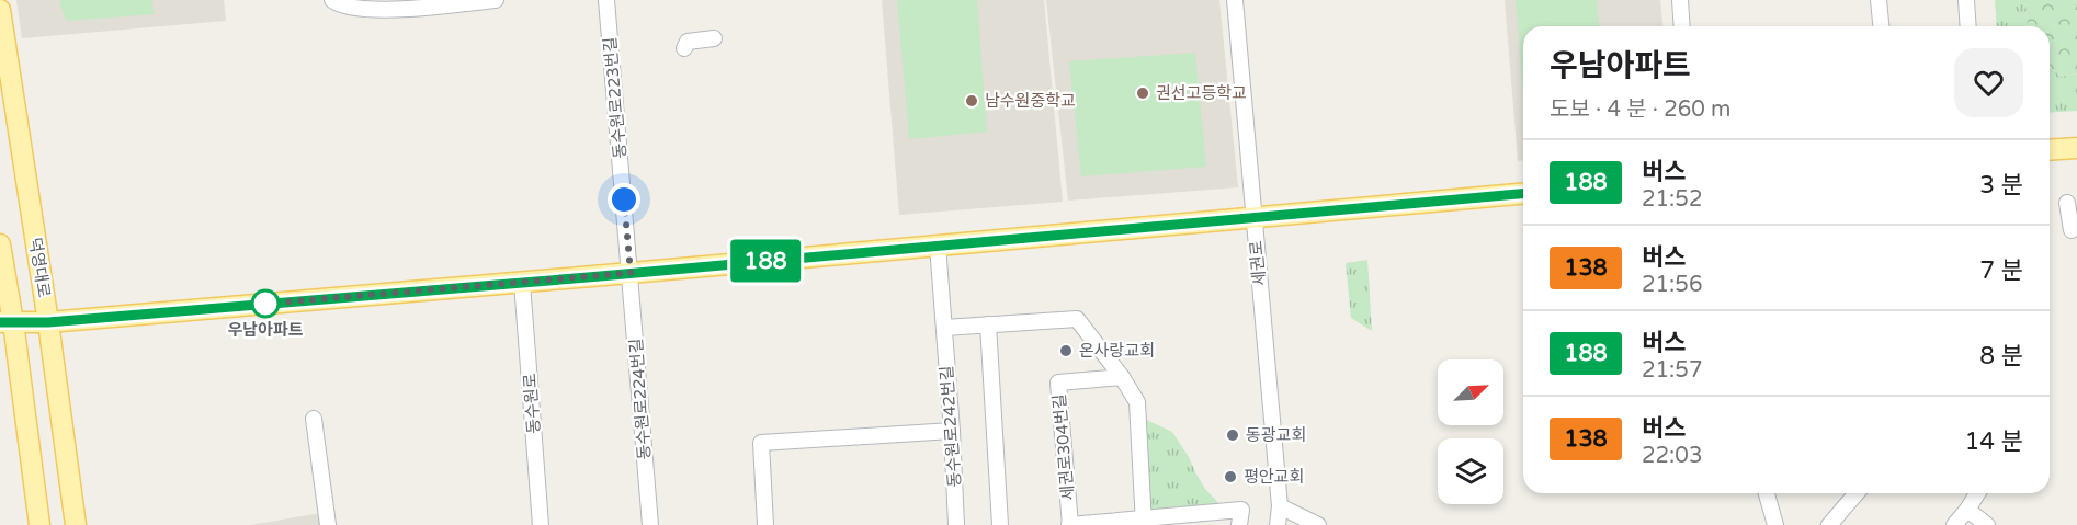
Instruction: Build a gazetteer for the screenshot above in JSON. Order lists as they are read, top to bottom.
{
  "streets": {
    "main road": ["덕영대로"],
    "street": [
      "동수원로223번길",
      "세권로",
      "동수원로224번길",
      "동수원로",
      "동수원로242번길",
      "세권로304번길"
    ]
  },
  "crossings": [
    ["동수원로223번길", "동수원로224번길"]
  ],
  "places": [
    "권선고등학교",
    "남수원중학교",
    "우남아파트",
    "온사랑교회",
    "동광교회",
    "평안교회"
  ],
  "lines": ["bus line 188"],
  "north": "top right",
  "page": {
    "on_map": "188",
    "heading": ["우남아파트", "도보 · 4 분 · 260 m"],
    "list": [
      {
        "mark": "188",
        "name": "버스",
        "note": "21:52",
        "value": "3 분"
      },
      {
        "mark": "138",
        "name": "버스",
        "note": "21:56",
        "value": "7 분"
      },
      {
        "mark": "188",
        "name": "버스",
        "note": "21:57",
        "value": "8 분"
      },
      {
        "mark": "138",
        "name": "버스",
        "note": "22:03",
        "value": "14 분"
      }
    ]
  }
}
